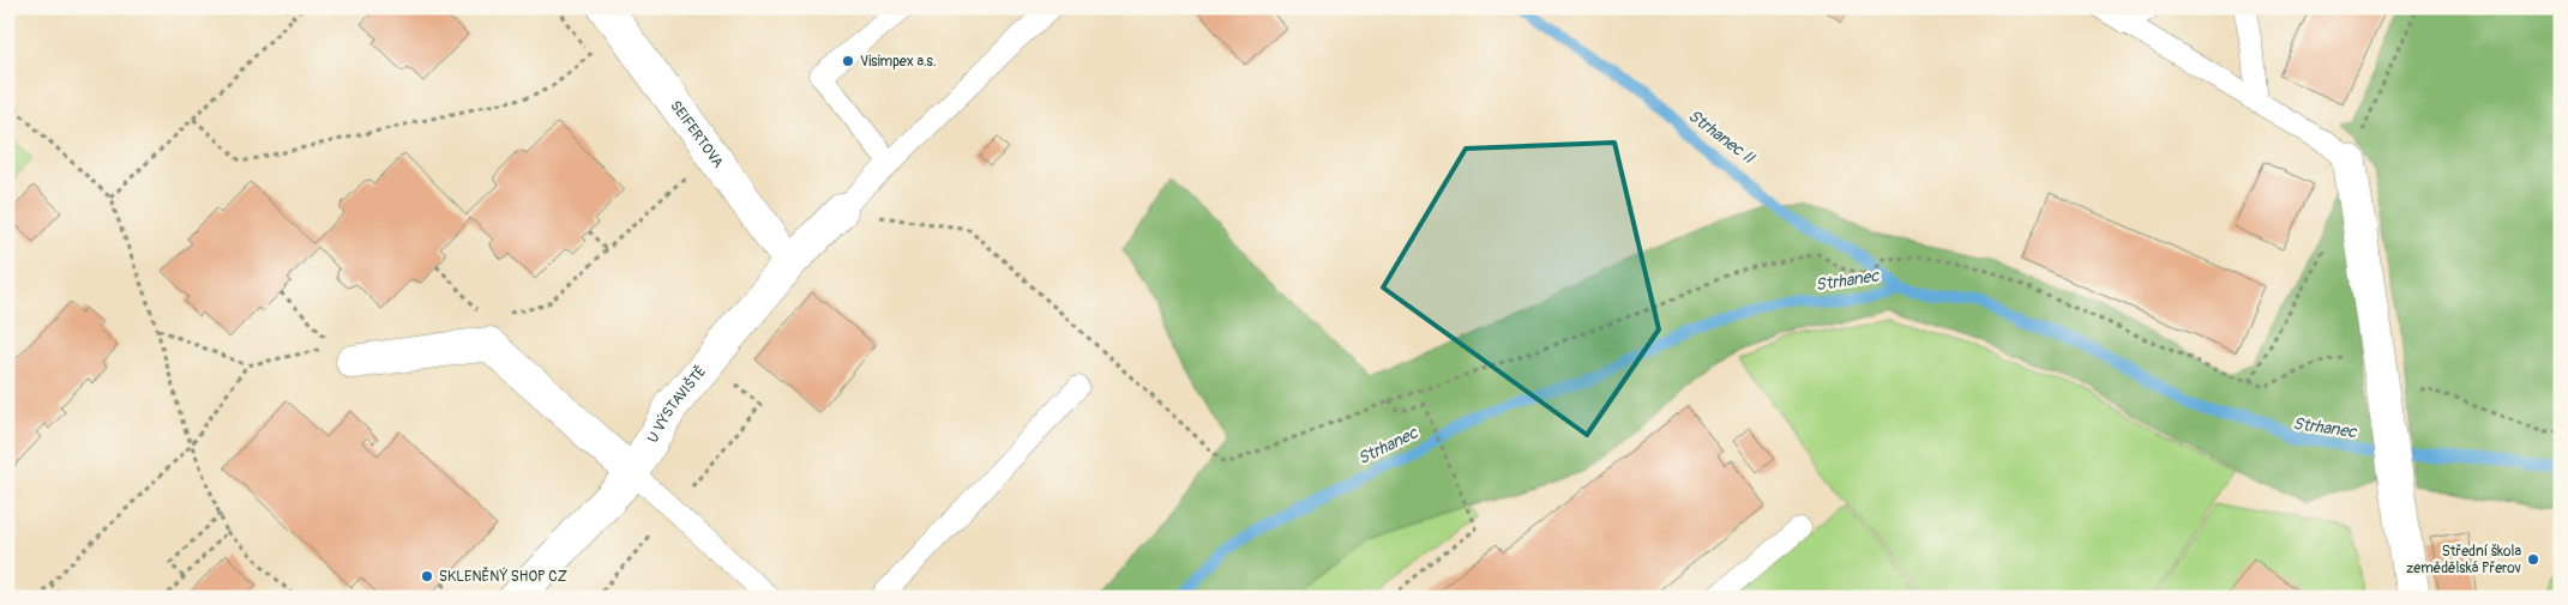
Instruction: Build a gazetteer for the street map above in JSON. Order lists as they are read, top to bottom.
{
  "streets": {
    "street": ["SEIFERTOVA", "U VÝSTAVIŠTĚ"]
  },
  "crossings": [
    ["SEIFERTOVA", "U VÝSTAVIŠTĚ"]
  ],
  "water": ["Strhanec II", "Strhanec"],
  "places": ["Visimpex a.s.", "Střední škola zemědělská Přerov", "SKLENĚNÝ SHOP CZ"]
}
